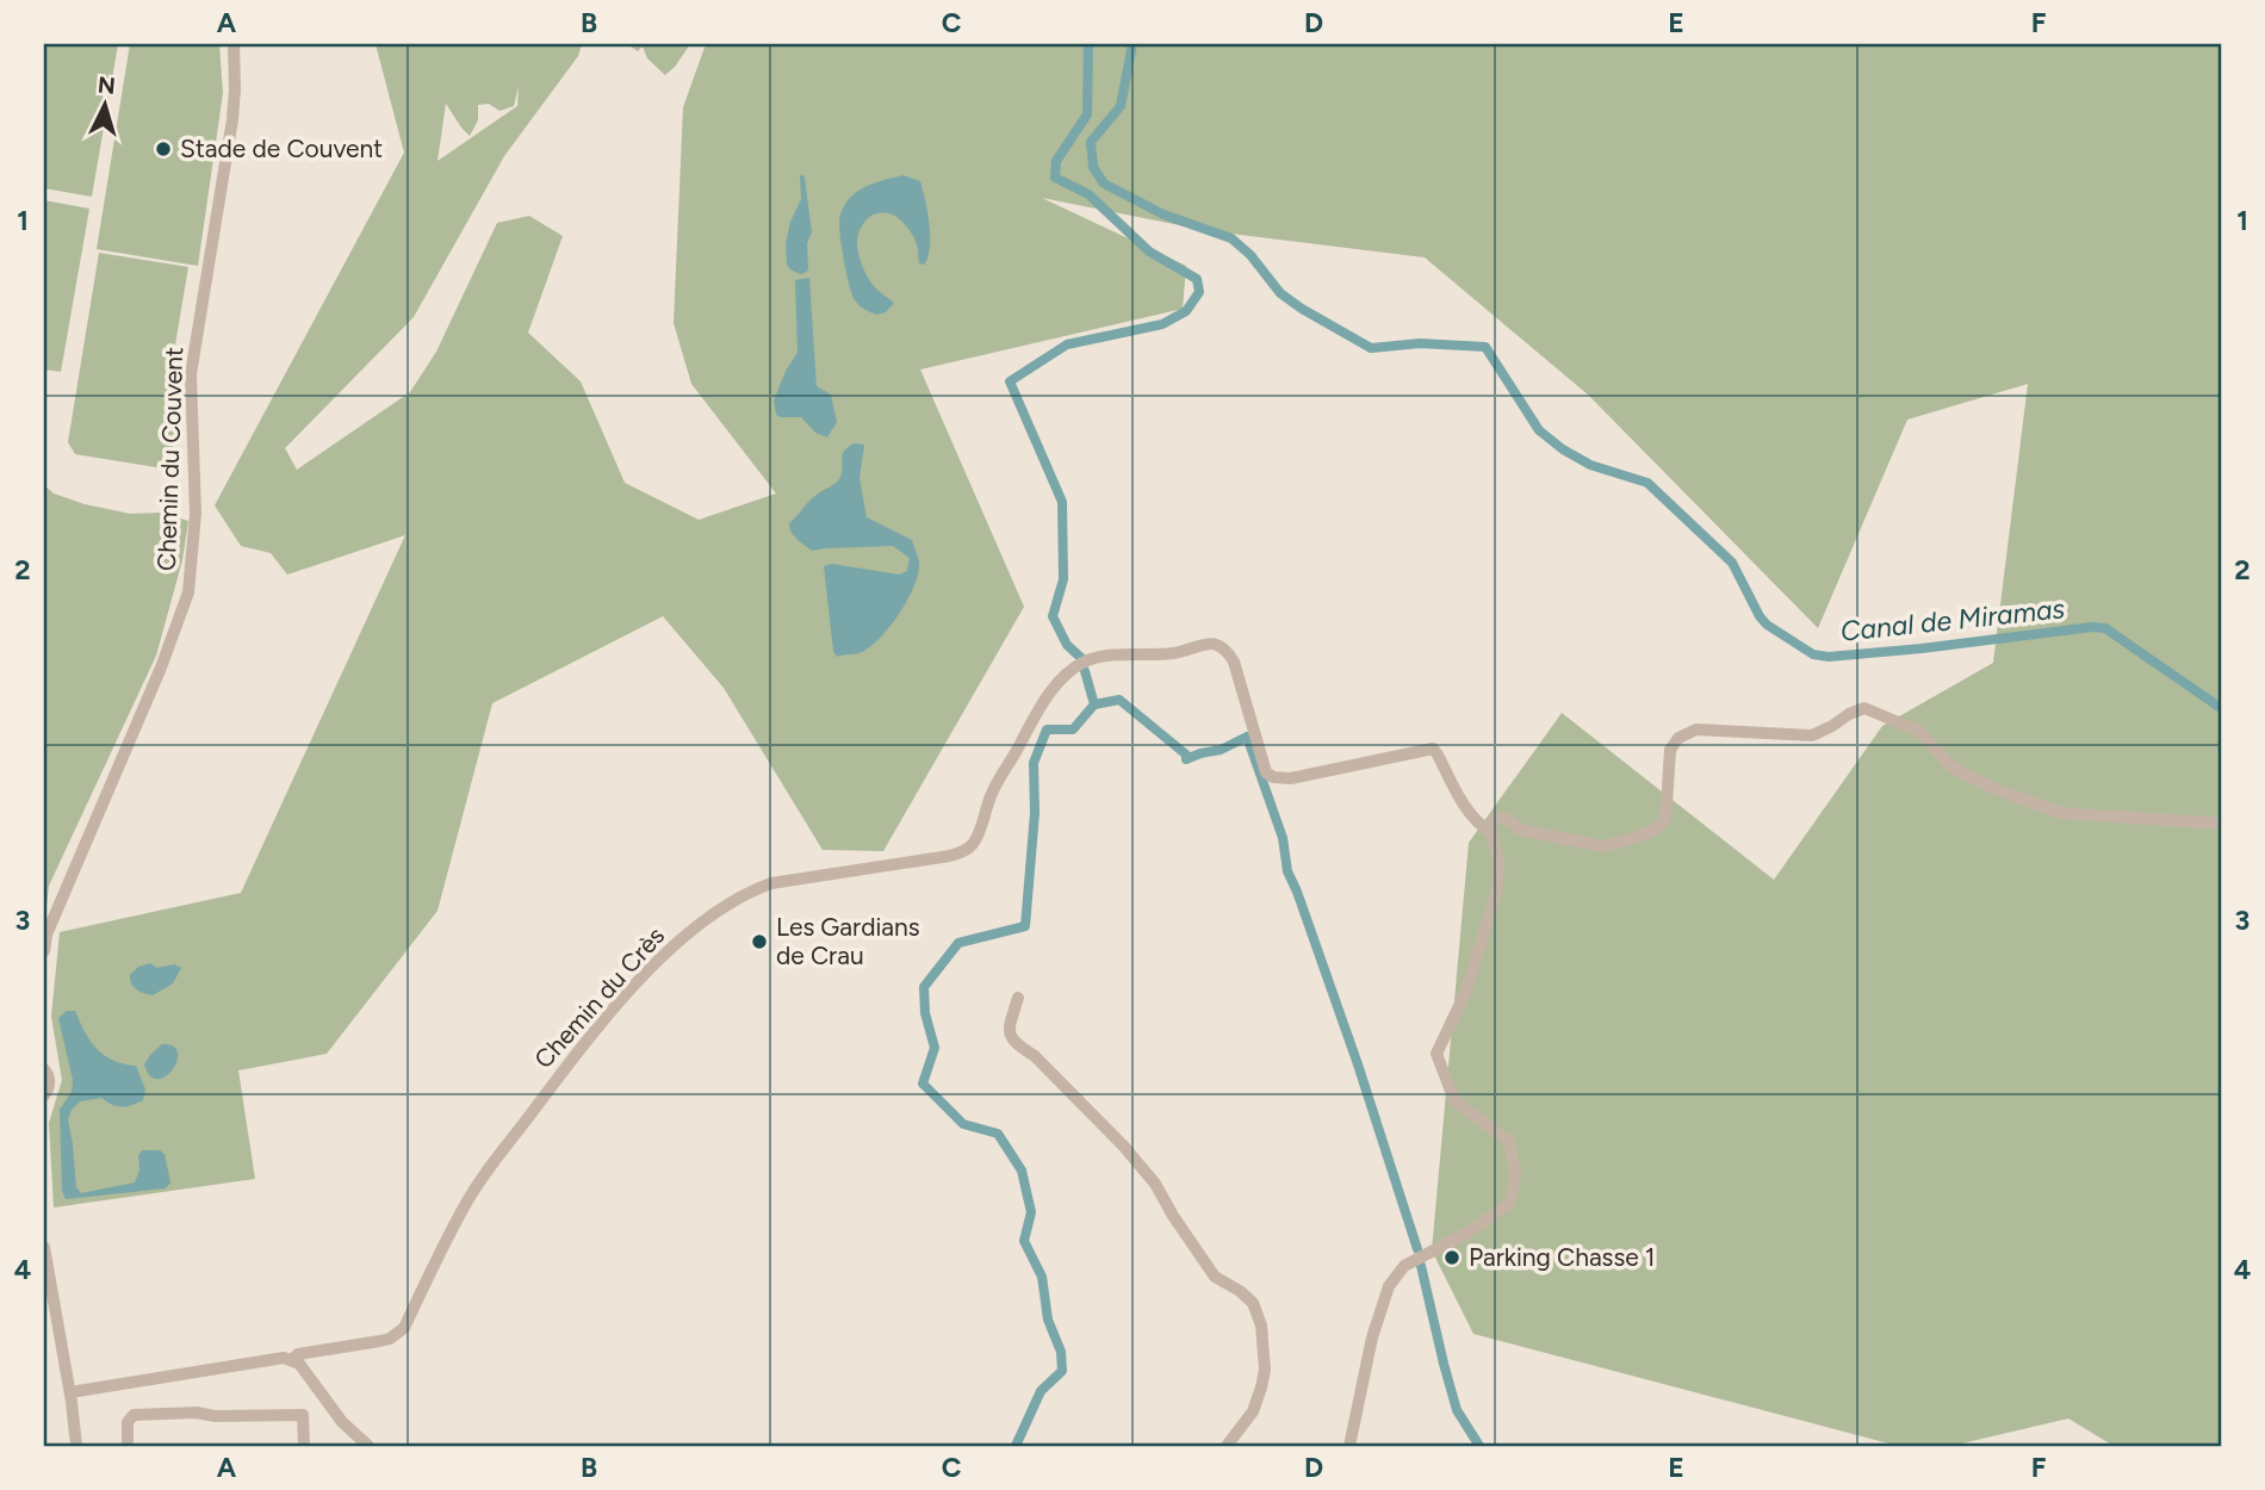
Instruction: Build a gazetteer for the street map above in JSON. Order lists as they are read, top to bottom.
{
  "streets": {
    "street": ["Chemin du Couvent", "Chemin du Crès"]
  },
  "water": ["Canal de Miramas"],
  "places": ["Stade de Couvent", "Les Gardians de Crau", "Parking Chasse 1"],
  "north": "top",
  "grid": {
    "columns": [
      "A",
      "B",
      "C",
      "D",
      "E",
      "F"
    ],
    "rows": [
      "1",
      "2",
      "3",
      "4"
    ]
  }
}
